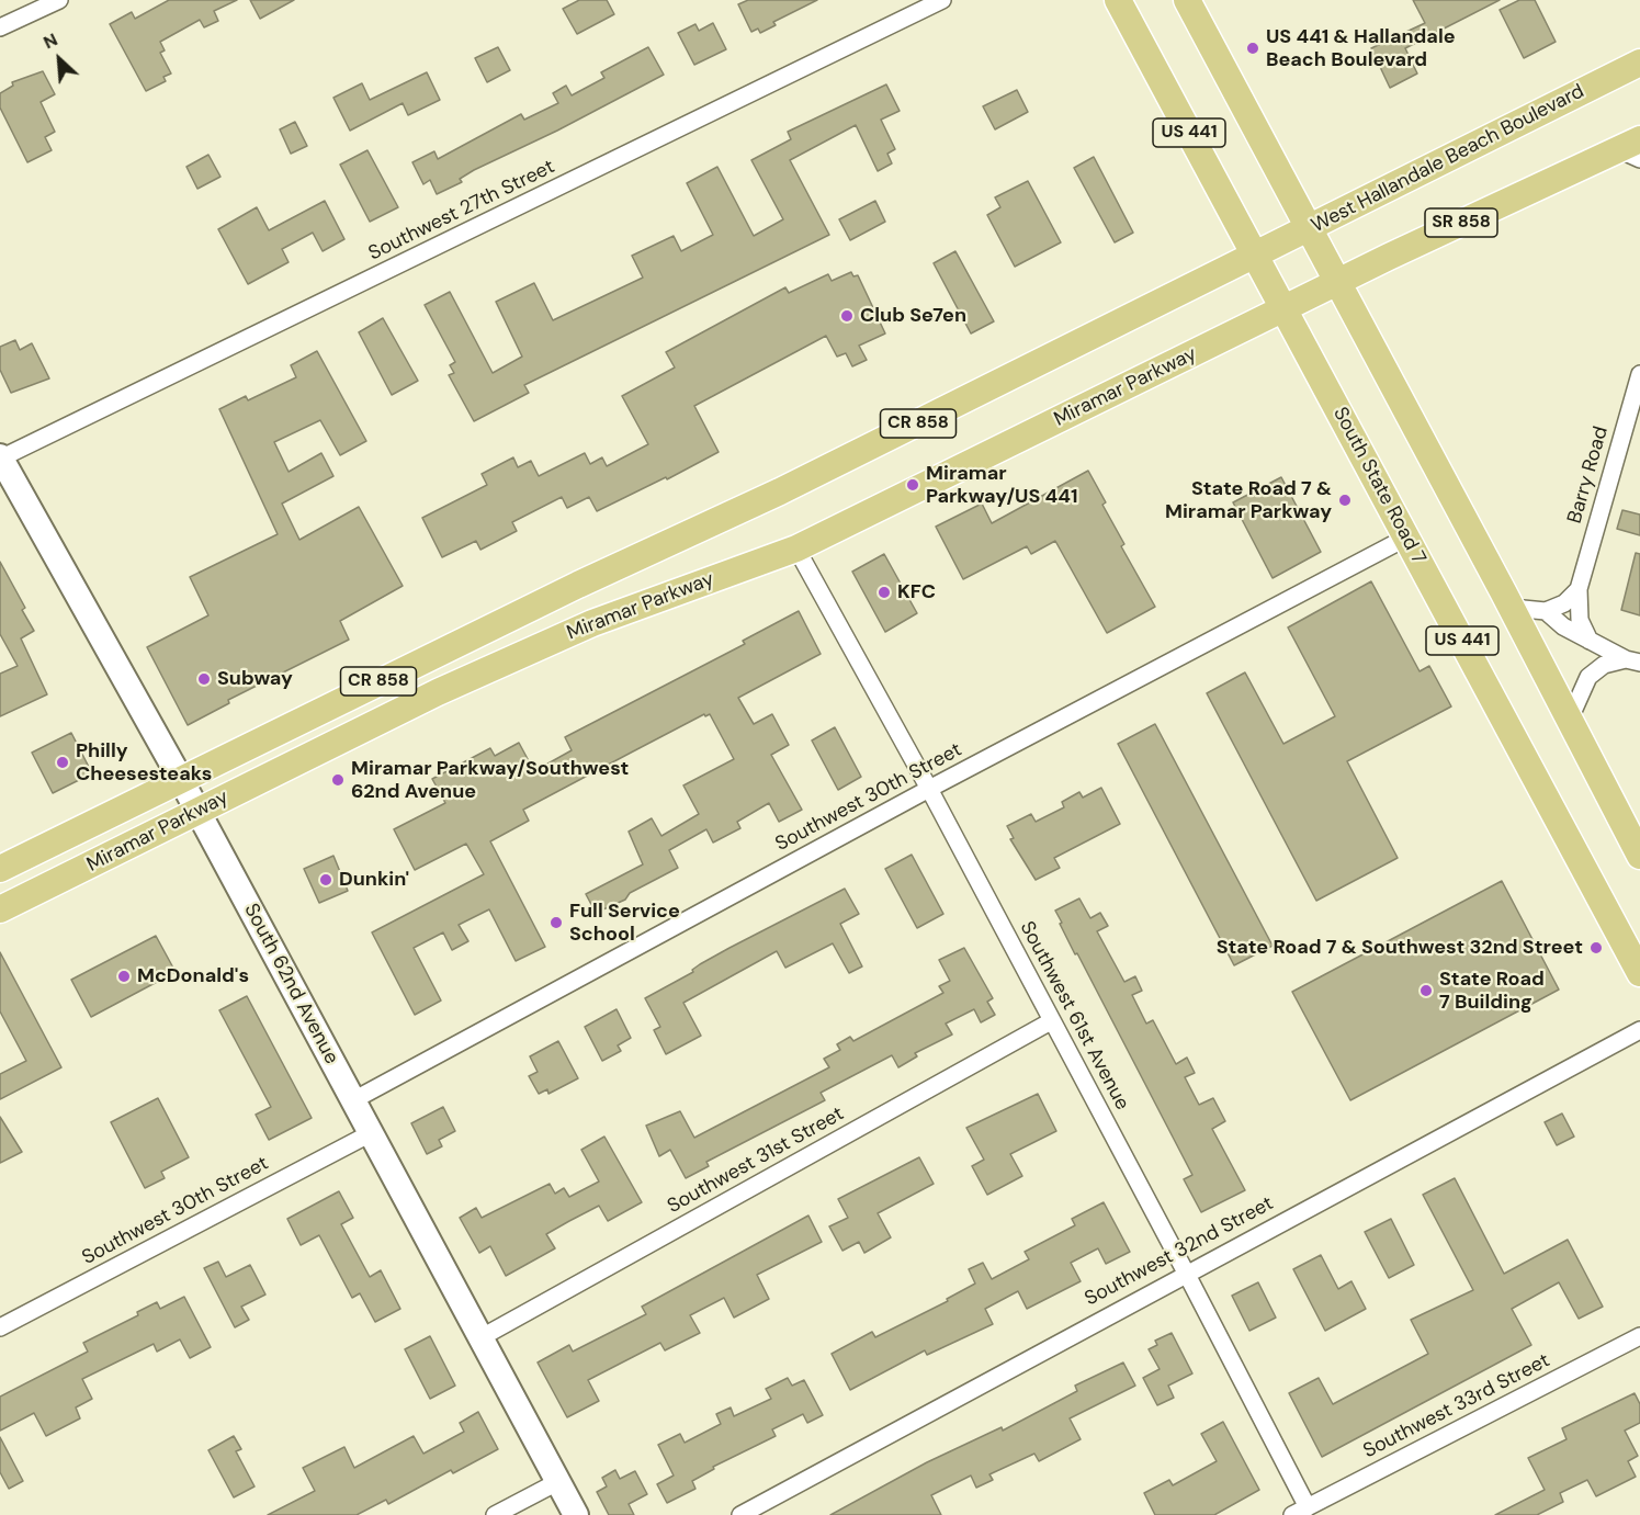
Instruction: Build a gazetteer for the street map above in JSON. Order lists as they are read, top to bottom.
{
  "streets": {
    "main road": [
      "US 441",
      "West Hallandale Beach Boulevard",
      "SR 858",
      "Miramar Parkway",
      "CR 858",
      "South State Road 7"
    ],
    "street": [
      "Southwest 27th Street",
      "Barry Road",
      "Southwest 30th Street",
      "South 62nd Avenue",
      "Southwest 61st Avenue",
      "Southwest 31st Street",
      "Southwest 32nd Street",
      "Southwest 33rd Street"
    ]
  },
  "crossings": [
    ["US 441", "West Hallandale Beach Boulevard"],
    ["US 441", "SR 858"],
    ["West Hallandale Beach Boulevard", "Miramar Parkway"],
    ["West Hallandale Beach Boulevard", "South State Road 7"],
    ["Southwest 27th Street", "South 62nd Avenue"],
    ["SR 858", "Miramar Parkway"],
    ["SR 858", "South State Road 7"],
    ["Miramar Parkway", "South State Road 7"],
    ["Miramar Parkway", "South 62nd Avenue"],
    ["Miramar Parkway", "Southwest 61st Avenue"],
    ["South State Road 7", "Southwest 30th Street"],
    ["Southwest 30th Street", "South 62nd Avenue"],
    ["Southwest 30th Street", "Southwest 61st Avenue"],
    ["South 62nd Avenue", "Southwest 31st Street"],
    ["Southwest 61st Avenue", "Southwest 31st Street"],
    ["Southwest 61st Avenue", "Southwest 32nd Street"],
    ["Southwest 61st Avenue", "Southwest 33rd Street"]
  ],
  "places": [
    "US 441 & Hallandale Beach Boulevard",
    "Club Se7en",
    "Miramar Parkway/US 441",
    "State Road 7 & Miramar Parkway",
    "KFC",
    "Subway",
    "Philly Cheesesteaks",
    "Miramar Parkway/Southwest 62nd Avenue",
    "Dunkin'",
    "Full Service School",
    "State Road 7 & Southwest 32nd Street",
    "McDonald's",
    "State Road 7 Building"
  ],
  "north": "top left"
}
